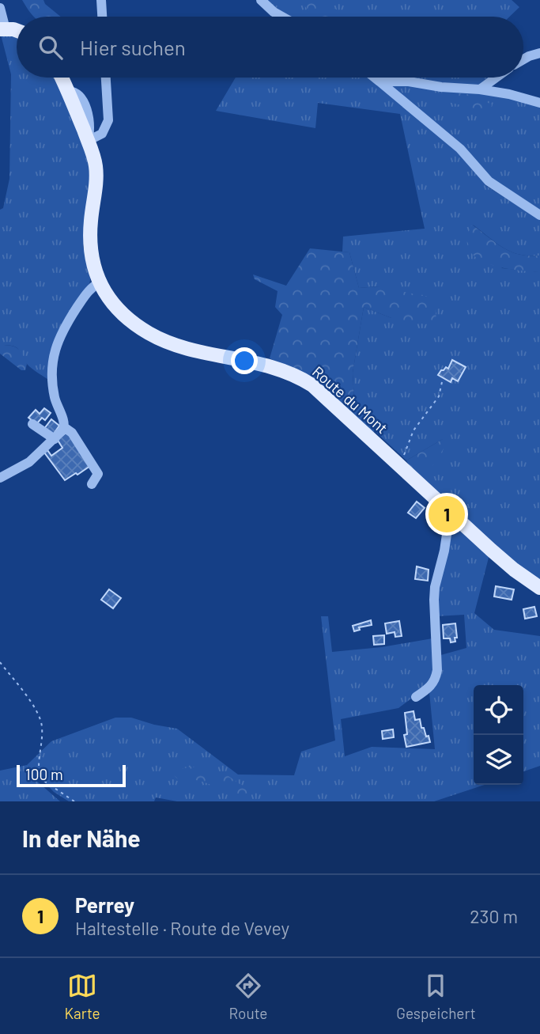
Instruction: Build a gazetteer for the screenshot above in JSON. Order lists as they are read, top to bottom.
{
  "streets": {
    "main road": ["Route du Mont"]
  },
  "scale_bar": "100 m",
  "page": {
    "search": "Hier suchen",
    "pins": "1",
    "scale": "100 m",
    "heading": "In der Nähe",
    "list": [
      {
        "mark": "1",
        "name": "Perrey",
        "note": "Haltestelle · Route de Vevey",
        "value": "230 m"
      }
    ],
    "nav": ["Karte", "Route", "Gespeichert"]
  }
}
